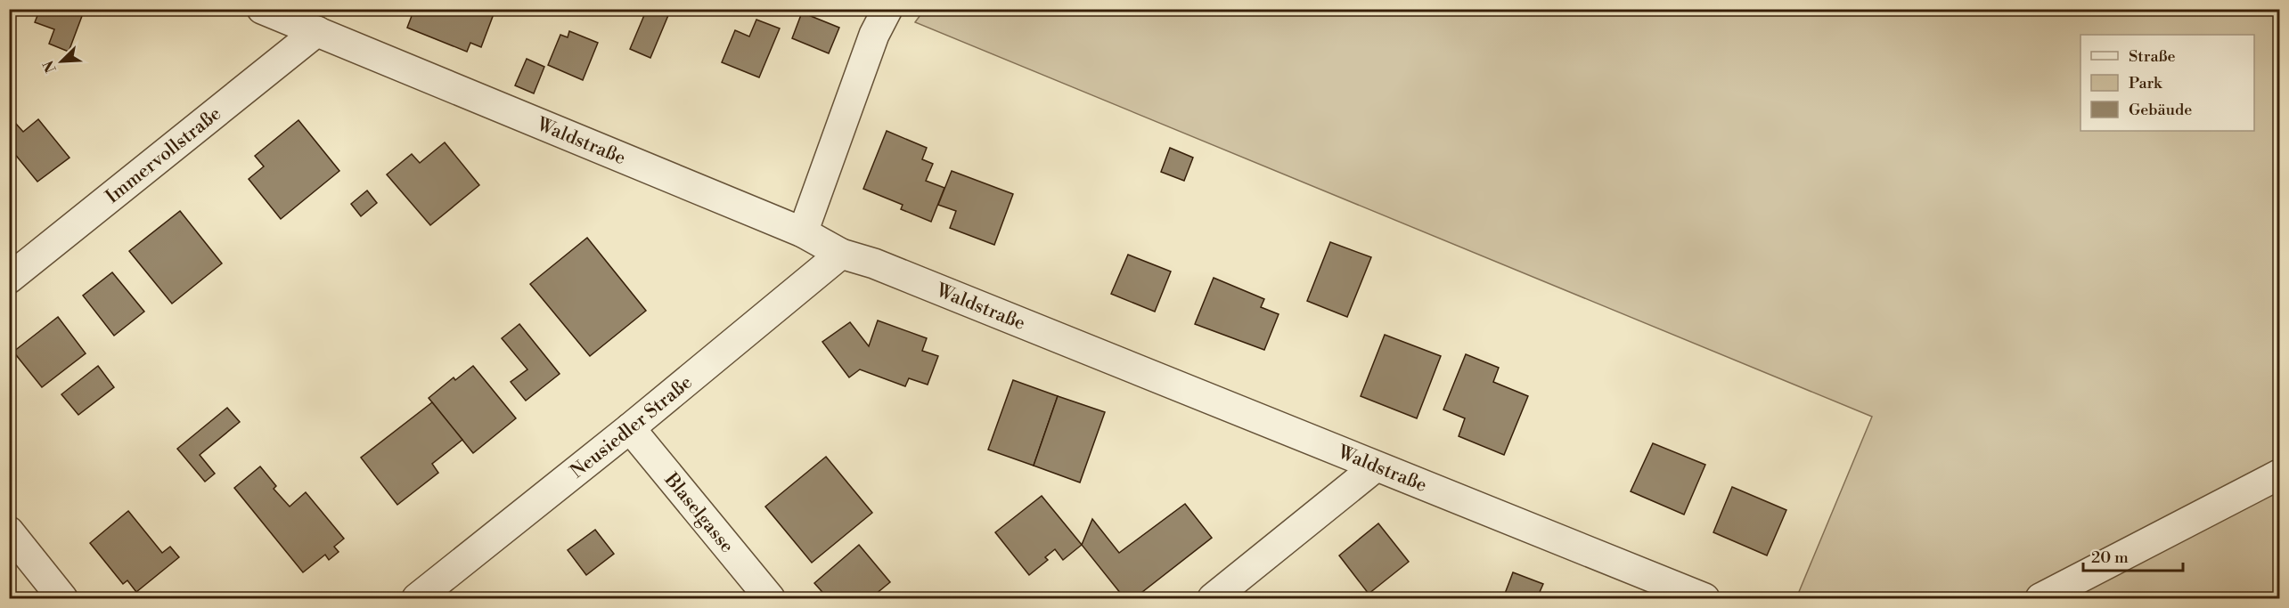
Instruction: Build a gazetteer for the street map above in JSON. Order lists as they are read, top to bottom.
{
  "streets": {
    "street": [
      "Waldstraße",
      "Immervollstraße",
      "Neusiedler Straße",
      "Blaselgasse"
    ]
  },
  "crossings": [
    ["Waldstraße", "Immervollstraße"],
    ["Waldstraße", "Neusiedler Straße"],
    ["Neusiedler Straße", "Blaselgasse"]
  ],
  "legend": ["Straße", "Park", "Gebäude"],
  "scale_bar": "20 m",
  "north": "bottom left"
}
